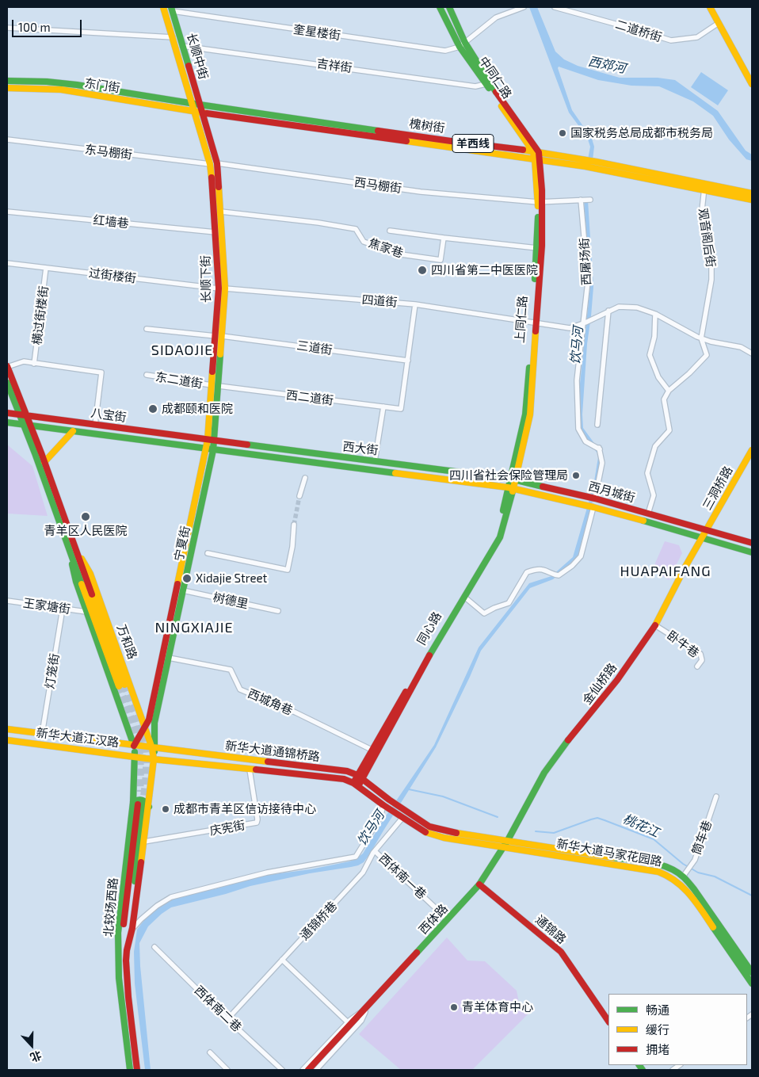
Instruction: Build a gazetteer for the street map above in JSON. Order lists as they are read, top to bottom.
{
  "streets": {
    "main road": [
      "长顺中街",
      "中同仁路",
      "东门街",
      "槐树街",
      "羊西线",
      "长顺下街",
      "上同仁路",
      "八宝街",
      "西大街",
      "三洞桥路",
      "西月城街",
      "宁夏街",
      "同心路",
      "万和路",
      "金仙桥路",
      "新华大道江汉路",
      "新华大道通锦桥路",
      "新华大道马家花园路",
      "北较场西路",
      "西体路",
      "通锦路"
    ],
    "street": [
      "二道桥街",
      "奎星楼街",
      "吉祥街",
      "东马棚街",
      "西马棚街",
      "红墙巷",
      "观音阁后街",
      "焦家巷",
      "西屠场街",
      "过街楼街",
      "四道街",
      "横过街楼街",
      "三道街",
      "东二道街",
      "西二道街",
      "树德里",
      "王家塘街",
      "卧牛巷",
      "灯笼街",
      "西城角巷",
      "庆宪街",
      "筒车巷",
      "西体南一巷",
      "通锦桥巷",
      "西体南二巷"
    ]
  },
  "crossings": [
    ["奎星楼街", "长顺中街"],
    ["奎星楼街", "中同仁路"],
    ["长顺中街", "吉祥街"],
    ["长顺中街", "东门街"],
    ["长顺中街", "槐树街"],
    ["长顺中街", "长顺下街"],
    ["吉祥街", "中同仁路"],
    ["中同仁路", "槐树街"],
    ["中同仁路", "上同仁路"],
    ["东门街", "槐树街"],
    ["东门街", "长顺下街"],
    ["槐树街", "观音阁后街"],
    ["槐树街", "长顺下街"],
    ["槐树街", "上同仁路"],
    ["东马棚街", "长顺下街"],
    ["西马棚街", "长顺下街"],
    ["西马棚街", "上同仁路"],
    ["红墙巷", "长顺下街"],
    ["观音阁后街", "四道街"],
    ["焦家巷", "长顺下街"],
    ["西屠场街", "四道街"],
    ["西屠场街", "西月城街"],
    ["过街楼街", "长顺下街"],
    ["过街楼街", "四道街"],
    ["过街楼街", "横过街楼街"],
    ["长顺下街", "四道街"],
    ["长顺下街", "三道街"],
    ["长顺下街", "东二道街"],
    ["长顺下街", "西二道街"],
    ["长顺下街", "八宝街"],
    ["长顺下街", "西大街"],
    ["长顺下街", "宁夏街"],
    ["四道街", "上同仁路"],
    ["上同仁路", "西大街"],
    ["上同仁路", "西月城街"],
    ["上同仁路", "同心路"],
    ["三道街", "西二道街"],
    ["八宝街", "西大街"],
    ["八宝街", "宁夏街"],
    ["八宝街", "万和路"],
    ["西大街", "西月城街"],
    ["西大街", "宁夏街"],
    ["西大街", "同心路"],
    ["三洞桥路", "西月城街"],
    ["三洞桥路", "金仙桥路"],
    ["西月城街", "同心路"],
    ["西月城街", "金仙桥路"],
    ["宁夏街", "树德里"],
    ["宁夏街", "万和路"],
    ["宁夏街", "西城角巷"],
    ["宁夏街", "新华大道江汉路"],
    ["宁夏街", "新华大道通锦桥路"],
    ["宁夏街", "北较场西路"],
    ["王家塘街", "万和路"],
    ["王家塘街", "灯笼街"],
    ["同心路", "西城角巷"],
    ["万和路", "新华大道江汉路"],
    ["万和路", "新华大道通锦桥路"],
    ["万和路", "北较场西路"],
    ["卧牛巷", "金仙桥路"],
    ["灯笼街", "新华大道江汉路"],
    ["金仙桥路", "新华大道通锦桥路"],
    ["金仙桥路", "新华大道马家花园路"],
    ["金仙桥路", "西体路"],
    ["新华大道江汉路", "新华大道通锦桥路"],
    ["新华大道江汉路", "北较场西路"],
    ["新华大道通锦桥路", "庆宪街"],
    ["新华大道通锦桥路", "新华大道马家花园路"],
    ["新华大道通锦桥路", "北较场西路"],
    ["新华大道通锦桥路", "西体路"],
    ["新华大道通锦桥路", "通锦桥巷"],
    ["庆宪街", "北较场西路"],
    ["筒车巷", "新华大道马家花园路"],
    ["新华大道马家花园路", "西体路"],
    ["西体南一巷", "西体路"],
    ["西体南一巷", "通锦桥巷"],
    ["西体路", "通锦路"],
    ["通锦桥巷", "西体南二巷"]
  ],
  "districts": ["SIDAOJIE", "HUAPAIFANG", "NINGXIAJIE"],
  "water": ["西郊河", "饮马河", "桃花江"],
  "places": [
    "国家税务总局成都市税务局",
    "四川省第二中医医院",
    "成都颐和医院",
    "四川省社会保险管理局",
    "青羊区人民医院",
    "Xidajie Street",
    "成都市青羊区信访接待中心",
    "青羊体育中心"
  ],
  "legend": ["畅通", "缓行", "拥堵"],
  "scale_bar": "100 m",
  "north": "bottom"
}
